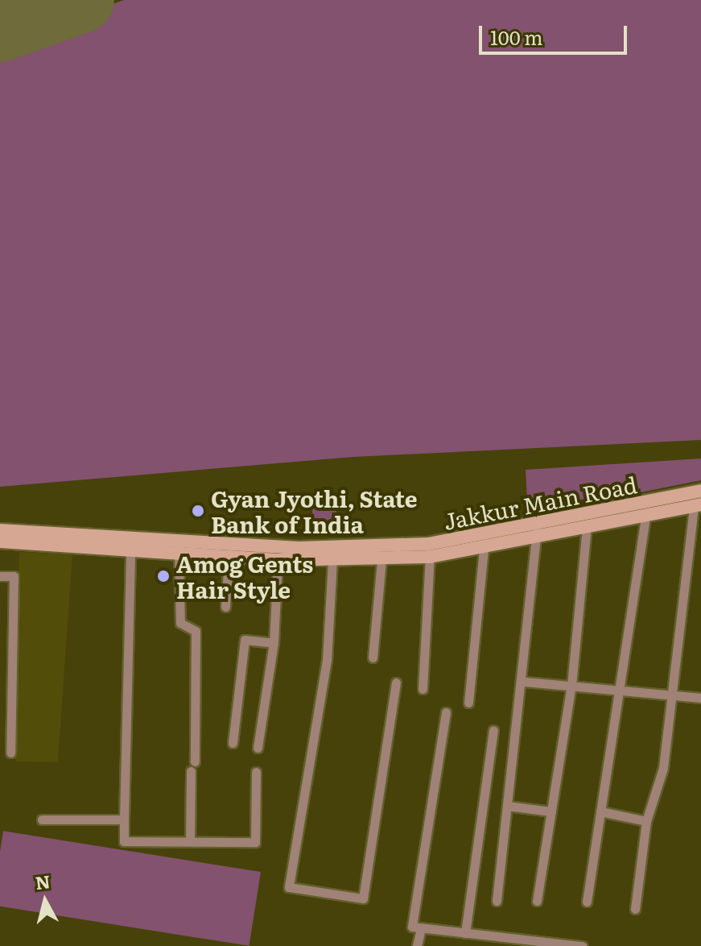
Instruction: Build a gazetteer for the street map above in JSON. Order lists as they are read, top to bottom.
{
  "streets": {
    "main road": ["Jakkur Main Road"]
  },
  "places": ["Gyan Jyothi, State Bank of India", "Amog Gents Hair Style"],
  "scale_bar": "100 m",
  "north": "top"
}
